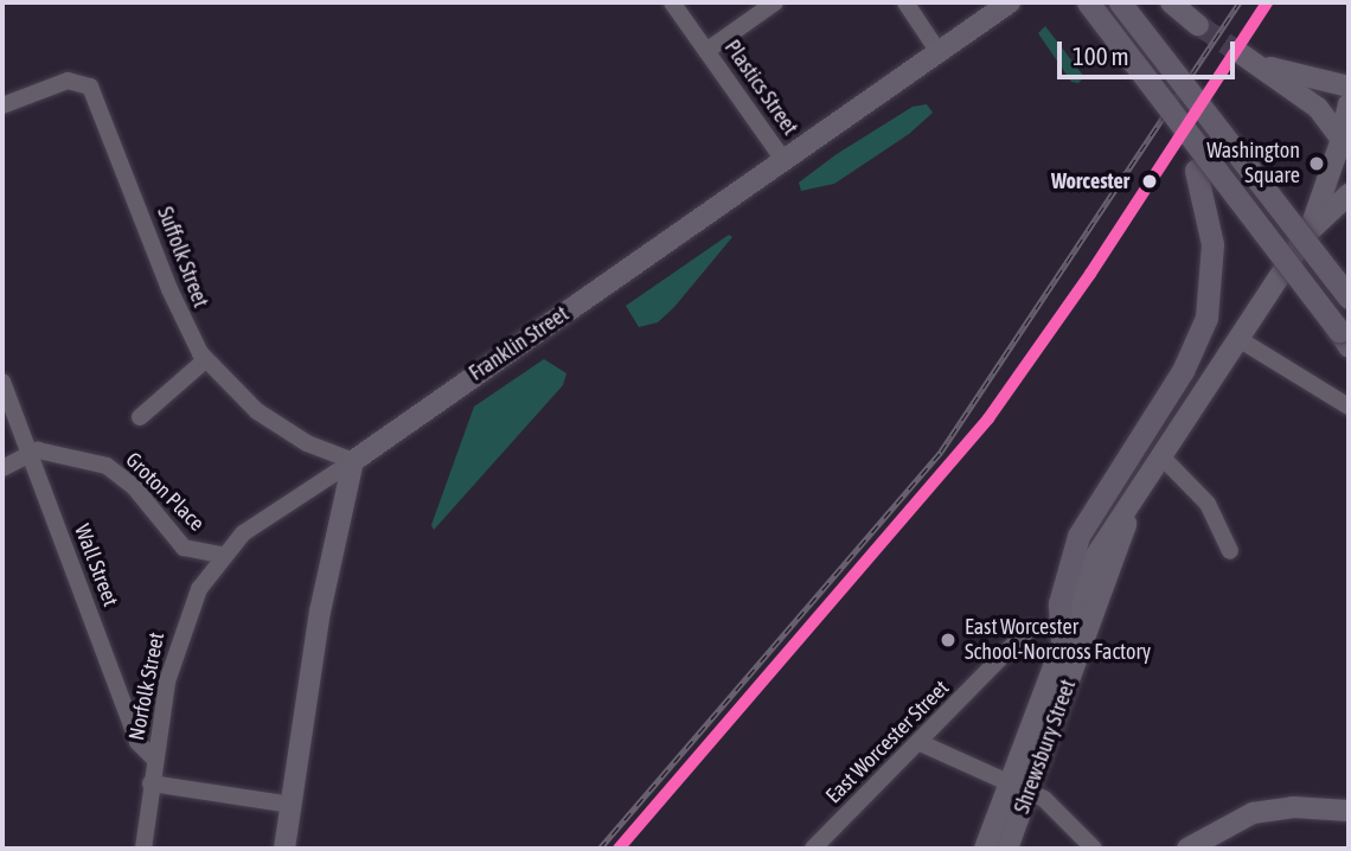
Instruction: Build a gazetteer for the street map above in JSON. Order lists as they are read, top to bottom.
{
  "streets": {
    "main road": ["Franklin Street", "Shrewsbury Street"],
    "street": [
      "Plastics Street",
      "Suffolk Street",
      "Groton Place",
      "Wall Street",
      "Norfolk Street",
      "East Worcester Street"
    ]
  },
  "crossings": [
    ["Plastics Street", "Franklin Street"],
    ["Suffolk Street", "Franklin Street"],
    ["Suffolk Street", "Norfolk Street"],
    ["Franklin Street", "Norfolk Street"],
    ["Groton Place", "Wall Street"],
    ["Groton Place", "Norfolk Street"],
    ["Wall Street", "Norfolk Street"]
  ],
  "places": ["Washington Square", "Worcester", "East Worcester School-Norcross Factory"],
  "scale_bar": "100 m"
}
